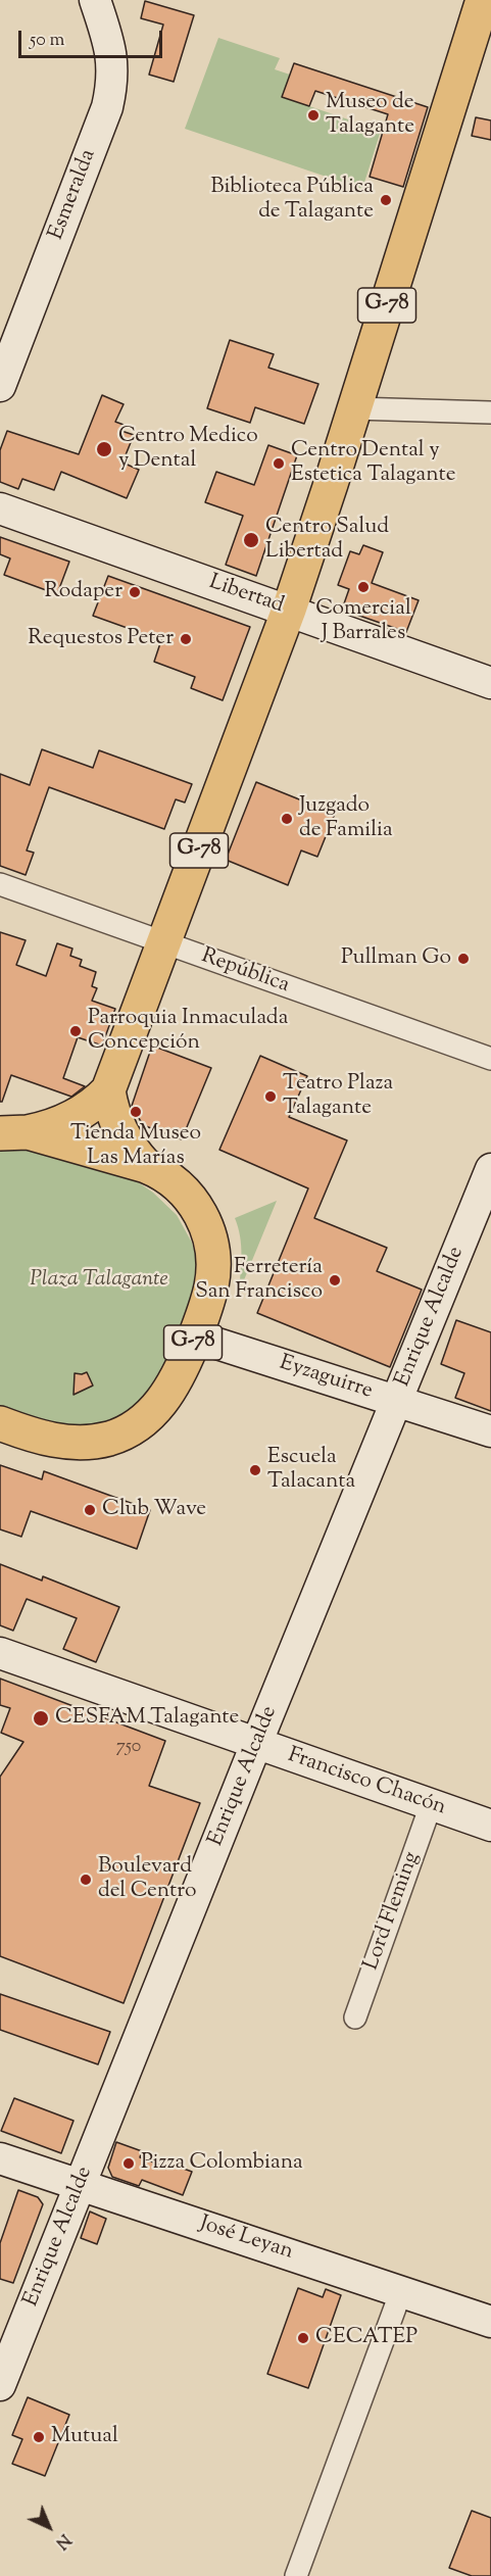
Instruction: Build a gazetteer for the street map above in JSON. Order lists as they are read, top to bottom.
{
  "streets": {
    "main road": ["G-78"],
    "street": [
      "Esmeralda",
      "Libertad",
      "República",
      "Enrique Alcalde",
      "Eyzaguirre",
      "Francisco Chacón",
      "Lord Fleming",
      "José Leyan"
    ]
  },
  "crossings": [
    ["G-78", "Libertad"],
    ["G-78", "República"],
    ["G-78", "Eyzaguirre"],
    ["Enrique Alcalde", "Eyzaguirre"],
    ["Enrique Alcalde", "Francisco Chacón"],
    ["Enrique Alcalde", "José Leyan"],
    ["Francisco Chacón", "Lord Fleming"]
  ],
  "parks": ["Plaza Talagante"],
  "places": [
    "Museo de Talagante",
    "Biblioteca Pública de Talagante",
    "Centro Medico y Dental",
    "Centro Dental y Estetica Talagante",
    "Centro Salud Libertad",
    "Comercial J Barrales",
    "Rodaper",
    "Requestos Peter",
    "Juzgado de Familia",
    "Pullman Go",
    "Parroquia Inmaculada Concepción",
    "Teatro Plaza Talagante",
    "Tienda Museo Las Marías",
    "Ferretería San Francisco",
    "Escuela Talacanta",
    "Club Wave",
    "CESFAM Talagante",
    "Boulevard del Centro",
    "Pizza Colombiana",
    "CECATEP",
    "Mutual"
  ],
  "house_numbers": ["750"],
  "scale_bar": "50 m",
  "north": "bottom right"
}
